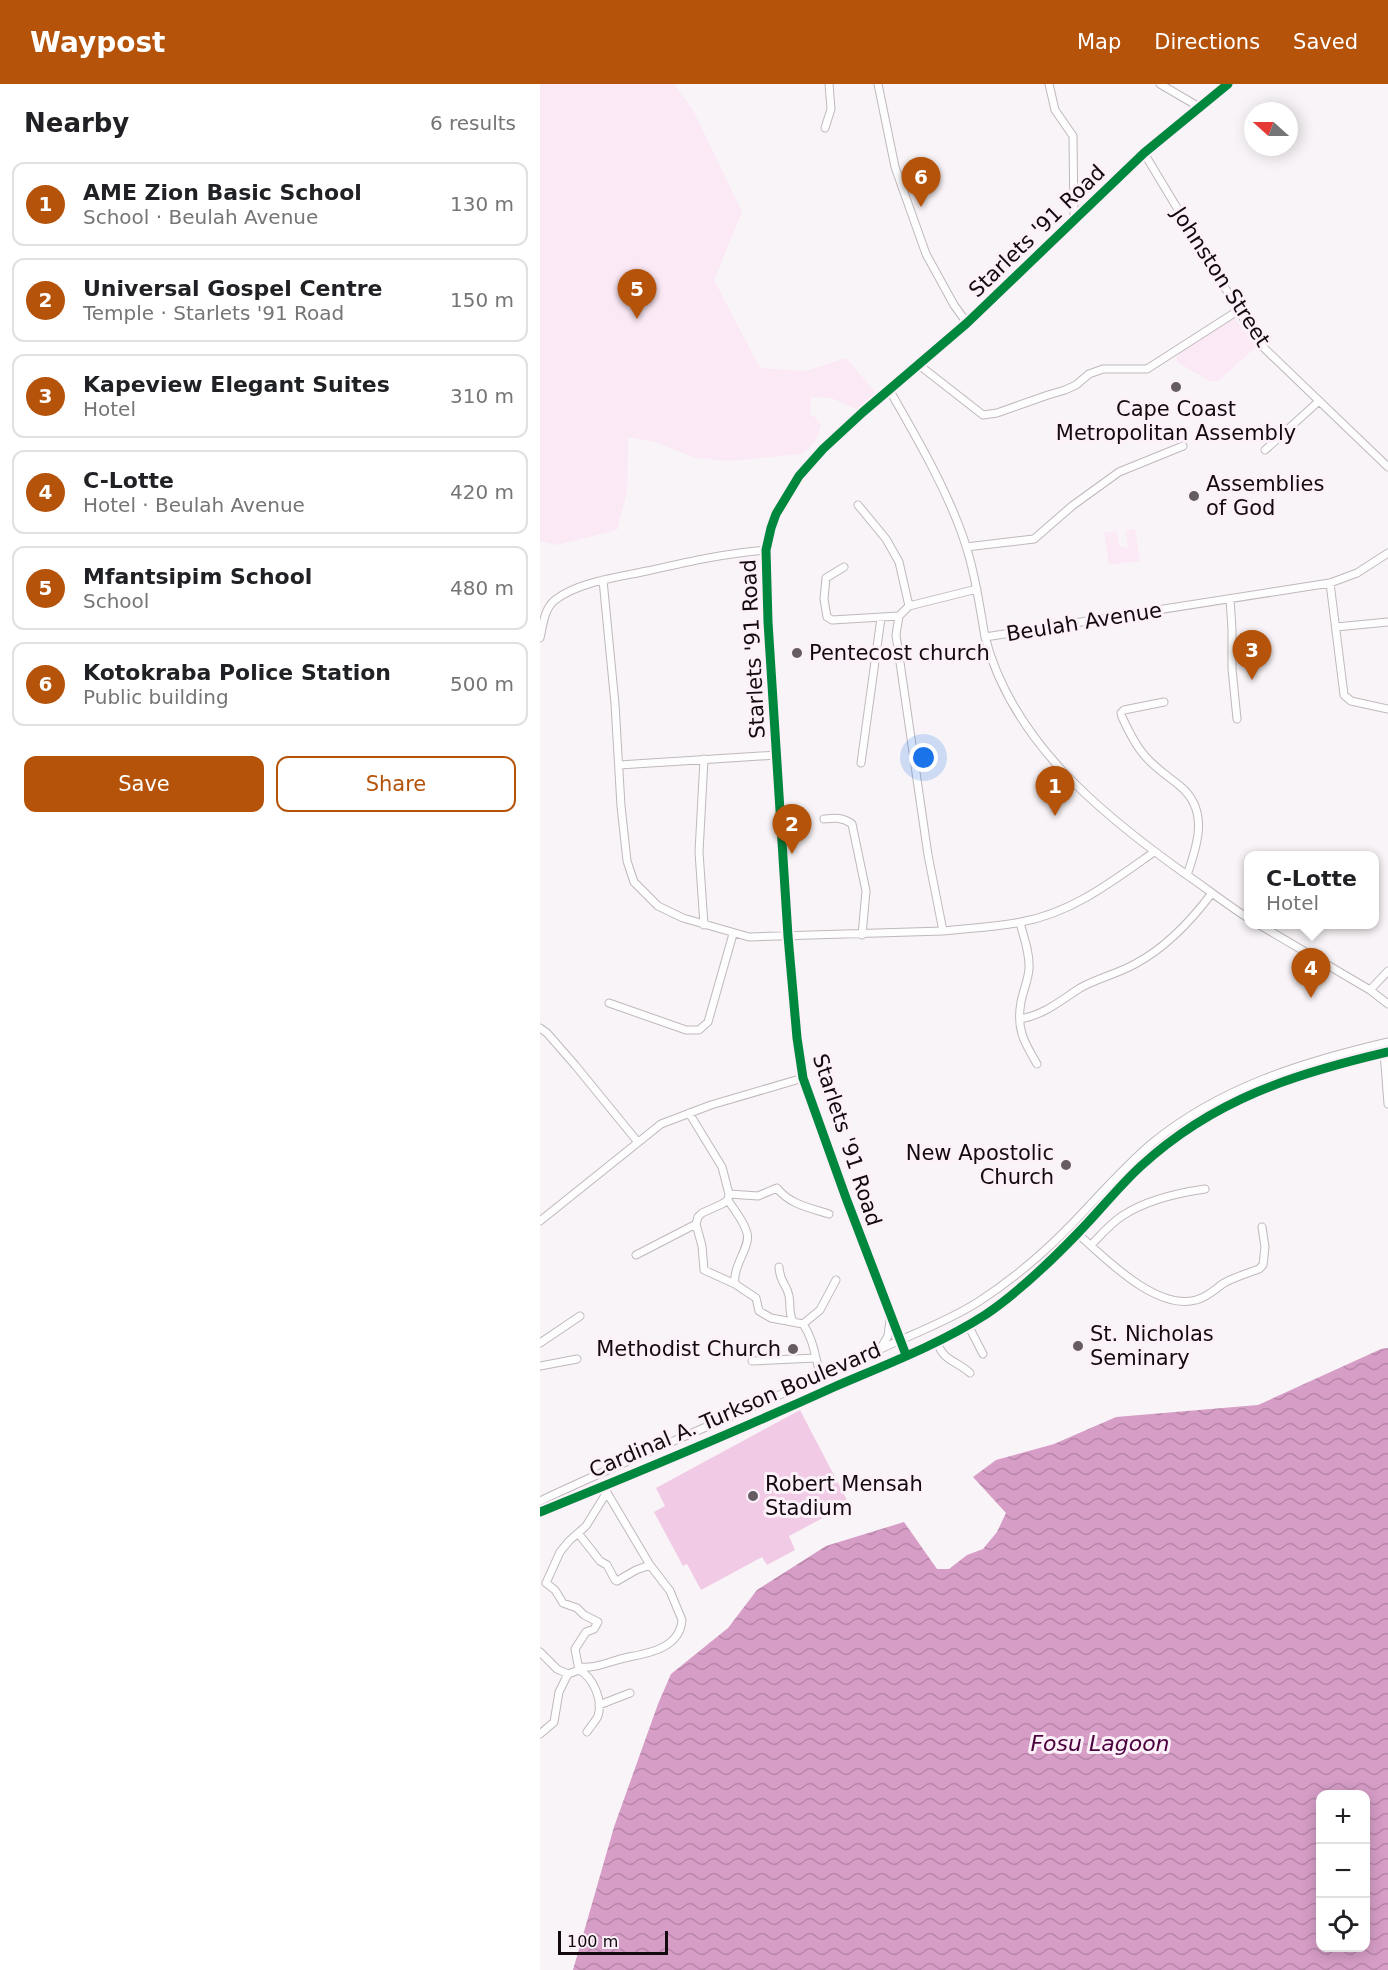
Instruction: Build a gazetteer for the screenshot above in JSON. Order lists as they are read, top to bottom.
{
  "streets": {
    "street": [
      "Starlets '91 Road",
      "Johnston Street",
      "Beulah Avenue",
      "Cardinal A. Turkson Boulevard"
    ]
  },
  "crossings": [
    ["Starlets '91 Road", "Johnston Street"],
    ["Starlets '91 Road", "Cardinal A. Turkson Boulevard"]
  ],
  "water": ["Fosu Lagoon"],
  "places": [
    "Cape Coast Metropolitan Assembly",
    "Assemblies of God",
    "Pentecost church",
    "New Apostolic Church",
    "St. Nicholas Seminary",
    "Methodist Church",
    "Robert Mensah Stadium"
  ],
  "scale_bar": "100 m",
  "north": "left",
  "page": {
    "header": "Waypost",
    "nav": ["Map", "Directions", "Saved"],
    "heading": ["Nearby", "6 results"],
    "pins": [
      "6",
      "5",
      "3",
      "1",
      "2",
      "4"
    ],
    "list": [
      {
        "mark": "1",
        "name": "AME Zion Basic School",
        "note": "School · Beulah Avenue",
        "value": "130 m"
      },
      {
        "mark": "2",
        "name": "Universal Gospel Centre",
        "note": "Temple · Starlets '91 Road",
        "value": "150 m"
      },
      {
        "mark": "3",
        "name": "Kapeview Elegant Suites",
        "note": "Hotel",
        "value": "310 m"
      },
      {
        "mark": "4",
        "name": "C-Lotte",
        "note": "Hotel · Beulah Avenue",
        "value": "420 m"
      },
      {
        "mark": "5",
        "name": "Mfantsipim School",
        "note": "School",
        "value": "480 m"
      },
      {
        "mark": "6",
        "name": "Kotokraba Police Station",
        "note": "Public building",
        "value": "500 m"
      }
    ],
    "buttons": ["Save", "Share"],
    "popup": ["C-Lotte", "Hotel"],
    "map_buttons": ["+", "−"],
    "scale": "100 m"
  }
}
